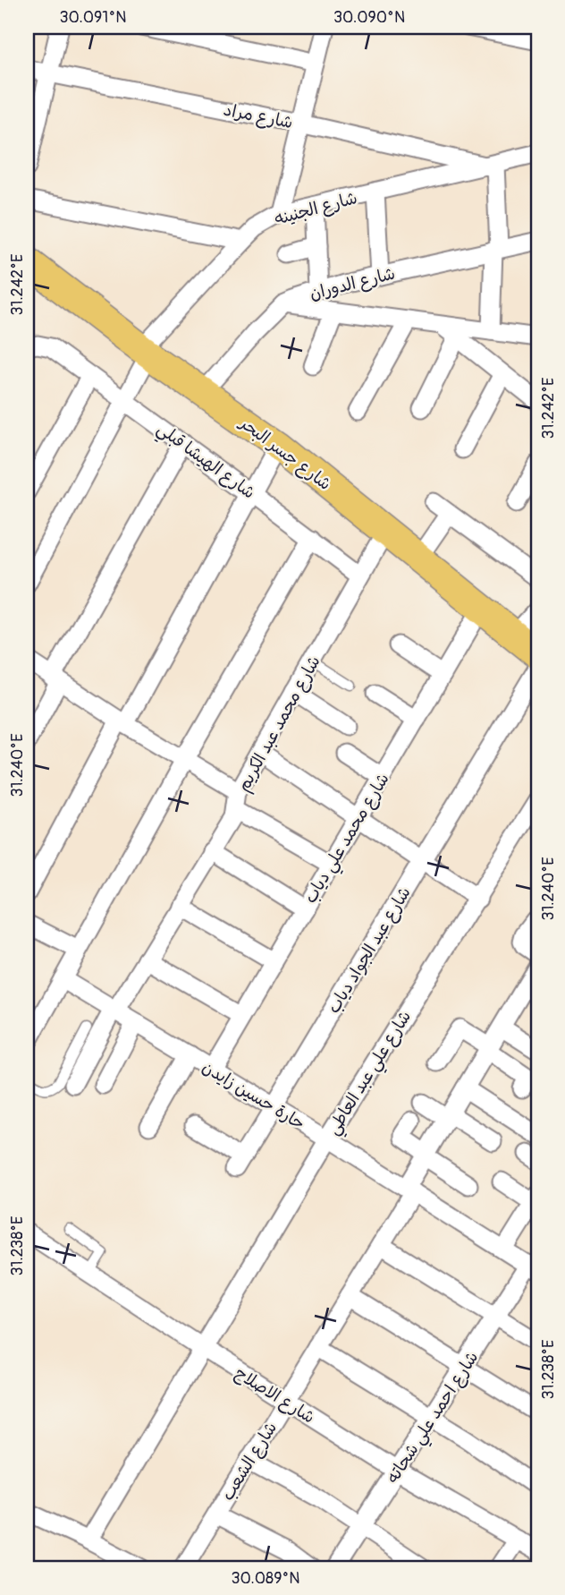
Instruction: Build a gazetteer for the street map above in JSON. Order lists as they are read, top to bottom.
{
  "streets": {
    "main road": ["شارع جسر البحر"],
    "street": [
      "شارع مراد",
      "شارع الجنينه",
      "شارع الدوران",
      "شارع الهيشا قبلي",
      "شارع محمد عبد الكريم",
      "شارع محمد علي دياب",
      "شارع عبد الجواد دياب",
      "شارع علي عبد العاطي",
      "حارة حسين زايدن",
      "شارع الاصلاح",
      "شارع احمد علي شحاته",
      "شارع الشعب"
    ]
  },
  "crossings": [
    ["شارع مراد", "شارع الجنينه"],
    ["شارع الجنينه", "شارع جسر البحر"],
    ["شارع الجنينه", "شارع الهيشا قبلي"],
    ["شارع الدوران", "شارع جسر البحر"],
    ["شارع جسر البحر", "شارع محمد عبد الكريم"],
    ["شارع جسر البحر", "شارع محمد علي دياب"],
    ["شارع الهيشا قبلي", "شارع محمد عبد الكريم"],
    ["شارع محمد عبد الكريم", "حارة حسين زايدن"],
    ["شارع محمد علي دياب", "حارة حسين زايدن"],
    ["شارع عبد الجواد دياب", "حارة حسين زايدن"],
    ["شارع علي عبد العاطي", "حارة حسين زايدن"],
    ["شارع علي عبد العاطي", "شارع الاصلاح"],
    ["حارة حسين زايدن", "شارع احمد علي شحاته"],
    ["حارة حسين زايدن", "شارع الشعب"],
    ["شارع الاصلاح", "شارع احمد علي شحاته"],
    ["شارع الاصلاح", "شارع الشعب"]
  ],
  "coordinates": [
    "30.091°N",
    "30.090°N",
    "31.242°E",
    "31.240°E",
    "31.238°E",
    "30.089°N"
  ]
}
